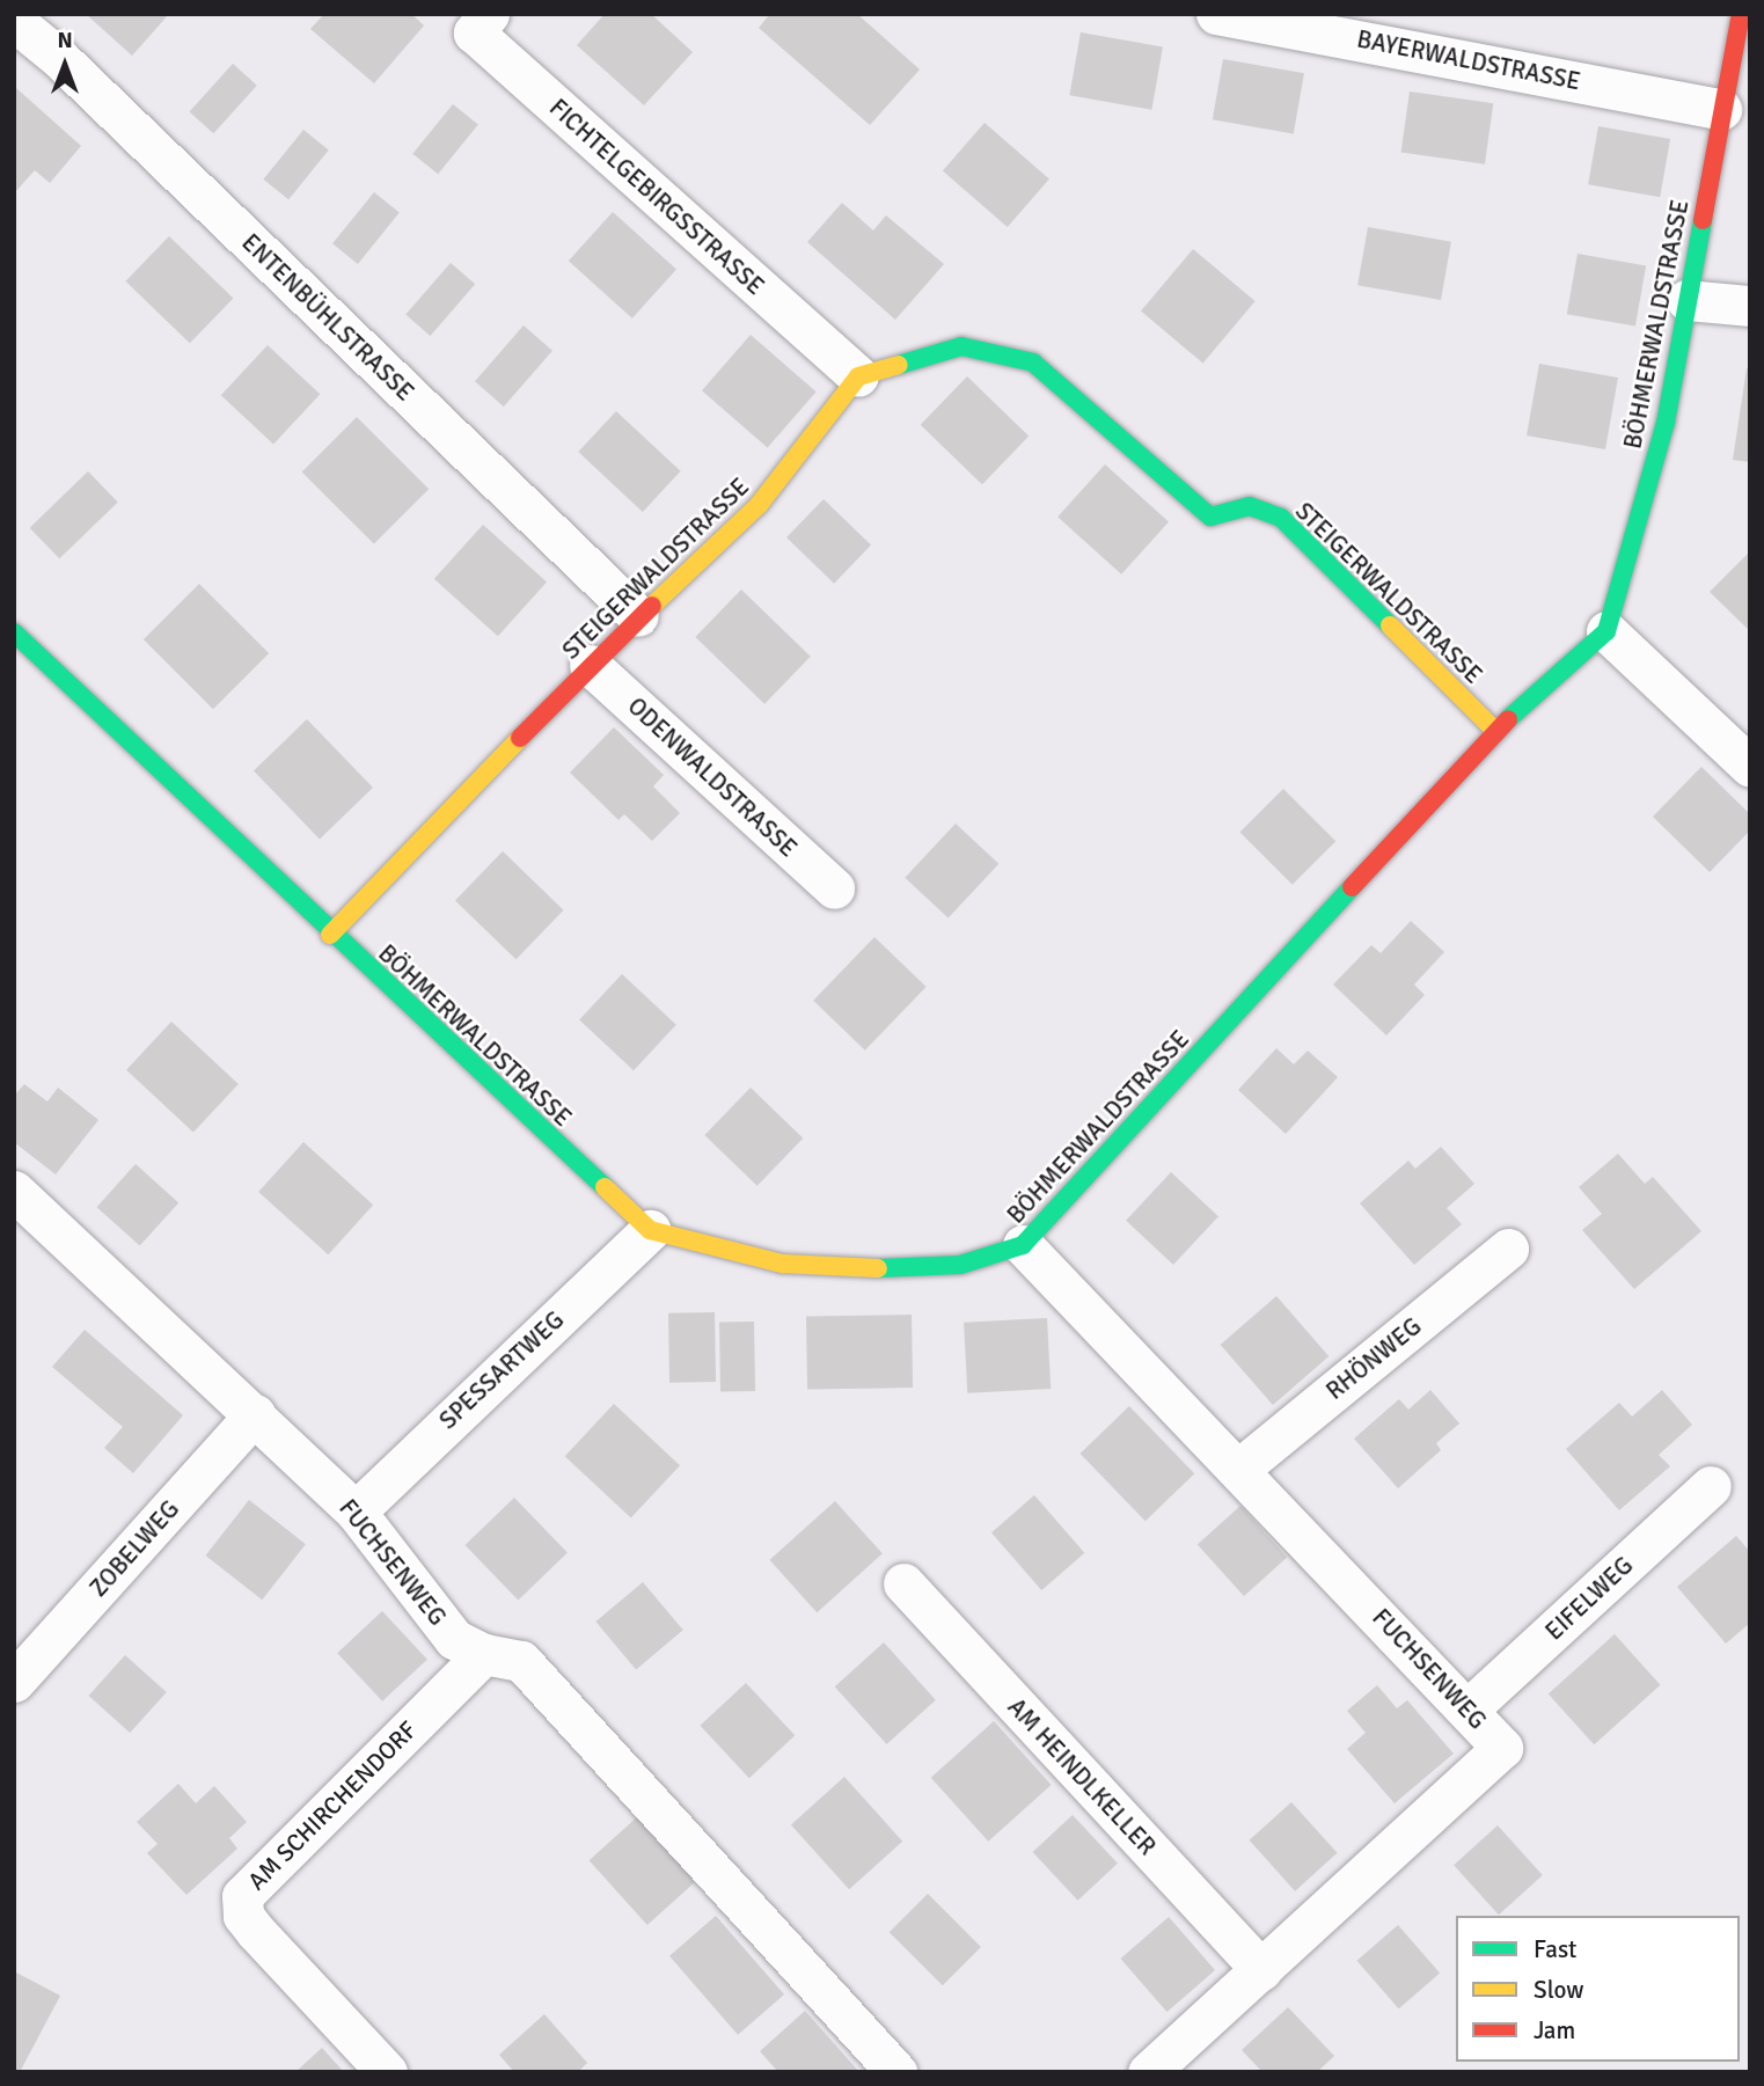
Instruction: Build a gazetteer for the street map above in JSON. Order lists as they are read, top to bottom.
{
  "streets": {
    "street": [
      "BAYERWALDSTRASSE",
      "FICHTELGEBIRGSSTRASSE",
      "ENTENBÜHLSTRASSE",
      "BÖHMERWALDSTRASSE",
      "STEIGERWALDSTRASSE",
      "ODENWALDSTRASSE",
      "RHÖNWEG",
      "SPESSARTWEG",
      "ZOBELWEG",
      "FUCHSENWEG",
      "EIFELWEG",
      "AM HEINDLKELLER",
      "AM SCHIRCHENDORF"
    ]
  },
  "crossings": [
    ["BAYERWALDSTRASSE", "BÖHMERWALDSTRASSE"],
    ["FICHTELGEBIRGSSTRASSE", "STEIGERWALDSTRASSE"],
    ["ENTENBÜHLSTRASSE", "STEIGERWALDSTRASSE"],
    ["BÖHMERWALDSTRASSE", "STEIGERWALDSTRASSE"],
    ["BÖHMERWALDSTRASSE", "SPESSARTWEG"],
    ["BÖHMERWALDSTRASSE", "FUCHSENWEG"],
    ["STEIGERWALDSTRASSE", "ODENWALDSTRASSE"],
    ["RHÖNWEG", "FUCHSENWEG"],
    ["SPESSARTWEG", "FUCHSENWEG"],
    ["ZOBELWEG", "FUCHSENWEG"],
    ["FUCHSENWEG", "EIFELWEG"],
    ["FUCHSENWEG", "AM HEINDLKELLER"],
    ["FUCHSENWEG", "AM SCHIRCHENDORF"]
  ],
  "legend": ["Fast", "Slow", "Jam"],
  "north": "top"
}
